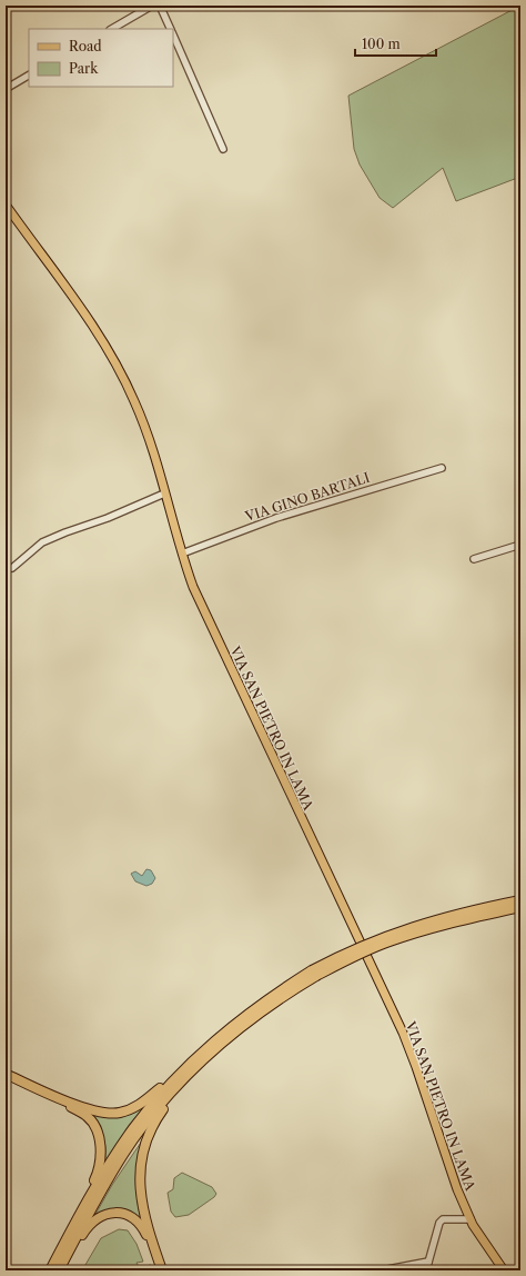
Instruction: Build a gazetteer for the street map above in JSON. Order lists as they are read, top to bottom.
{
  "streets": {
    "main road": ["VIA SAN PIETRO IN LAMA"],
    "street": ["VIA GINO BARTALI"]
  },
  "crossings": [
    ["VIA GINO BARTALI", "VIA SAN PIETRO IN LAMA"]
  ],
  "legend": ["Road", "Park"],
  "scale_bar": "100 m"
}
